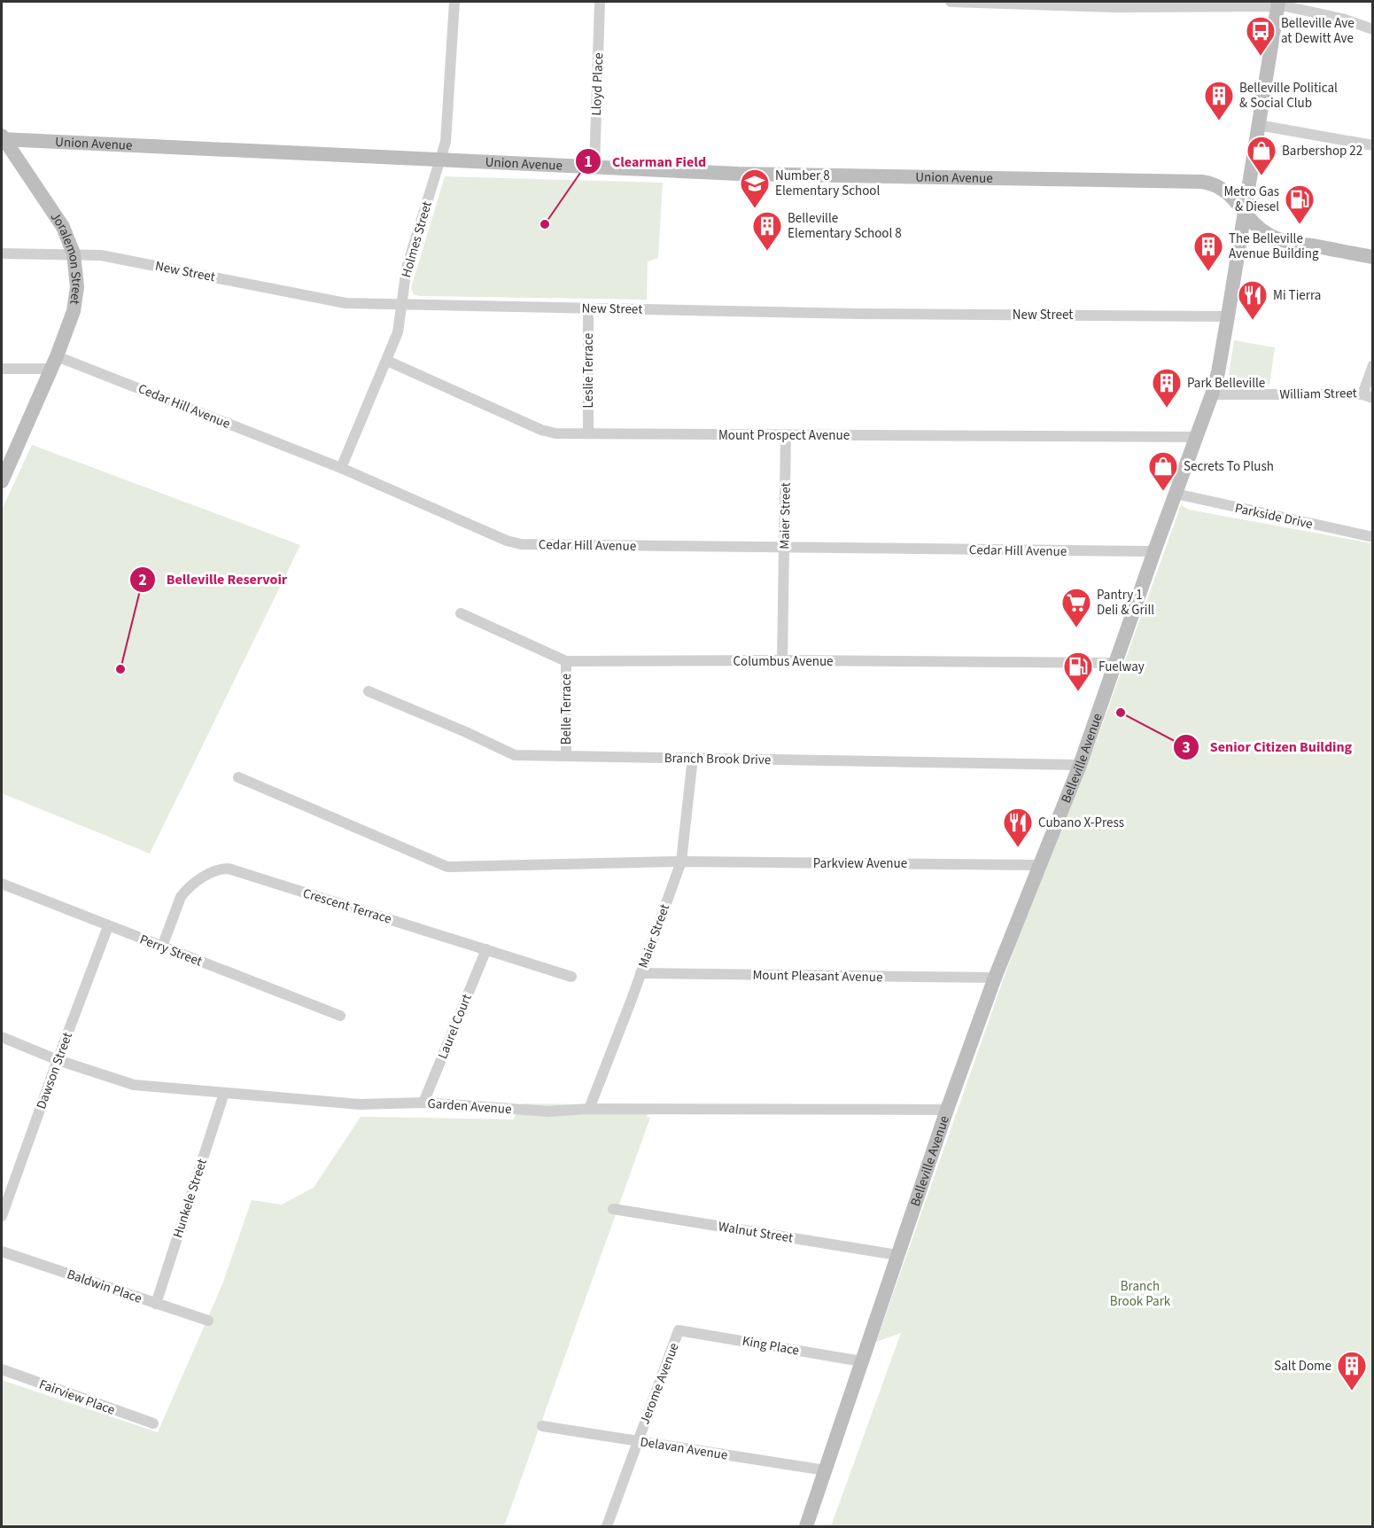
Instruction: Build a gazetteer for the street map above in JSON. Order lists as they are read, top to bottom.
{
  "streets": {
    "main road": ["Union Avenue", "Joralemon Street", "Belleville Avenue"],
    "street": [
      "Lloyd Place",
      "Holmes Street",
      "New Street",
      "Leslie Terrace",
      "William Street",
      "Cedar Hill Avenue",
      "Mount Prospect Avenue",
      "Maier Street",
      "Parkside Drive",
      "Columbus Avenue",
      "Belle Terrace",
      "Branch Brook Drive",
      "Parkview Avenue",
      "Crescent Terrace",
      "Perry Street",
      "Mount Pleasant Avenue",
      "Laurel Court",
      "Dawson Street",
      "Garden Avenue",
      "Hunkele Street",
      "Walnut Street",
      "Baldwin Place",
      "King Place",
      "Jerome Avenue",
      "Fairview Place",
      "Delavan Avenue"
    ]
  },
  "crossings": [
    ["Lloyd Place", "Union Avenue"],
    ["Union Avenue", "Holmes Street"],
    ["Union Avenue", "Joralemon Street"],
    ["Union Avenue", "Belleville Avenue"],
    ["Holmes Street", "New Street"],
    ["Holmes Street", "Cedar Hill Avenue"],
    ["Holmes Street", "Mount Prospect Avenue"],
    ["Joralemon Street", "New Street"],
    ["Joralemon Street", "Cedar Hill Avenue"],
    ["New Street", "Leslie Terrace"],
    ["New Street", "Belleville Avenue"],
    ["Leslie Terrace", "Mount Prospect Avenue"],
    ["William Street", "Belleville Avenue"],
    ["Cedar Hill Avenue", "Maier Street"],
    ["Cedar Hill Avenue", "Belleville Avenue"],
    ["Mount Prospect Avenue", "Maier Street"],
    ["Mount Prospect Avenue", "Belleville Avenue"],
    ["Maier Street", "Columbus Avenue"],
    ["Maier Street", "Branch Brook Drive"],
    ["Maier Street", "Parkview Avenue"],
    ["Maier Street", "Mount Pleasant Avenue"],
    ["Maier Street", "Garden Avenue"],
    ["Parkside Drive", "Belleville Avenue"],
    ["Columbus Avenue", "Belle Terrace"],
    ["Columbus Avenue", "Belleville Avenue"],
    ["Belle Terrace", "Branch Brook Drive"],
    ["Belleville Avenue", "Branch Brook Drive"],
    ["Belleville Avenue", "Parkview Avenue"],
    ["Belleville Avenue", "Mount Pleasant Avenue"],
    ["Belleville Avenue", "Garden Avenue"],
    ["Belleville Avenue", "Walnut Street"],
    ["Belleville Avenue", "King Place"],
    ["Belleville Avenue", "Delavan Avenue"],
    ["Crescent Terrace", "Perry Street"],
    ["Crescent Terrace", "Laurel Court"],
    ["Perry Street", "Dawson Street"],
    ["Laurel Court", "Garden Avenue"],
    ["Dawson Street", "Garden Avenue"],
    ["Garden Avenue", "Hunkele Street"],
    ["Hunkele Street", "Baldwin Place"],
    ["King Place", "Jerome Avenue"],
    ["Jerome Avenue", "Delavan Avenue"]
  ],
  "parks": ["Branch Brook Park"],
  "places": {
    "bus stop": ["Belleville Ave at Dewitt Ave"],
    "building": [
      "Belleville Political & Social Club",
      "Belleville Elementary School 8",
      "The Belleville Avenue Building",
      "Park Belleville",
      "Salt Dome"
    ],
    "shop": ["Barbershop 22", "Secrets To Plush"],
    "school or university": ["Number 8 Elementary School"],
    "other": ["Clearman Field", "Belleville Reservoir", "Senior Citizen Building"],
    "fuel station": ["Metro Gas & Diesel", "Fuelway"],
    "restaurant": ["Mi Tierra", "Cubano X-Press"],
    "supermarket": ["Pantry 1 Deli & Grill"]
  }
}
